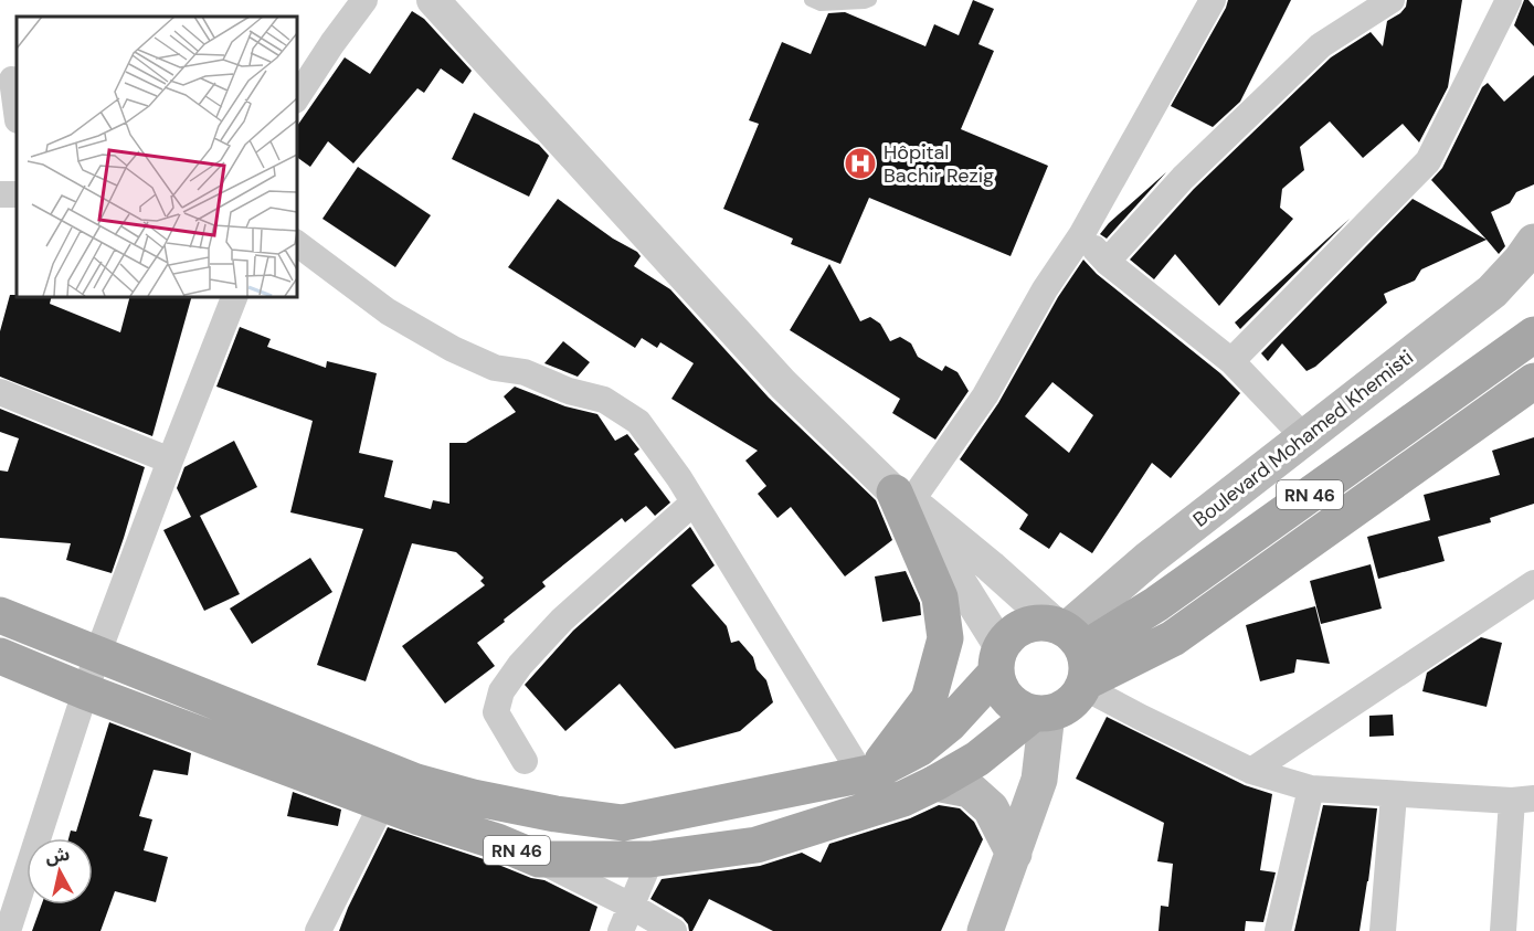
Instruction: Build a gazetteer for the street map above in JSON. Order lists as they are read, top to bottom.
{
  "streets": {
    "main road": ["Boulevard Mohamed Khemisti", "RN 46"]
  },
  "crossings": [
    ["Boulevard Mohamed Khemisti", "RN 46"]
  ],
  "places": {
    "hospital": ["Hôpital Bachir Rezig"]
  },
  "north": "top"
}
